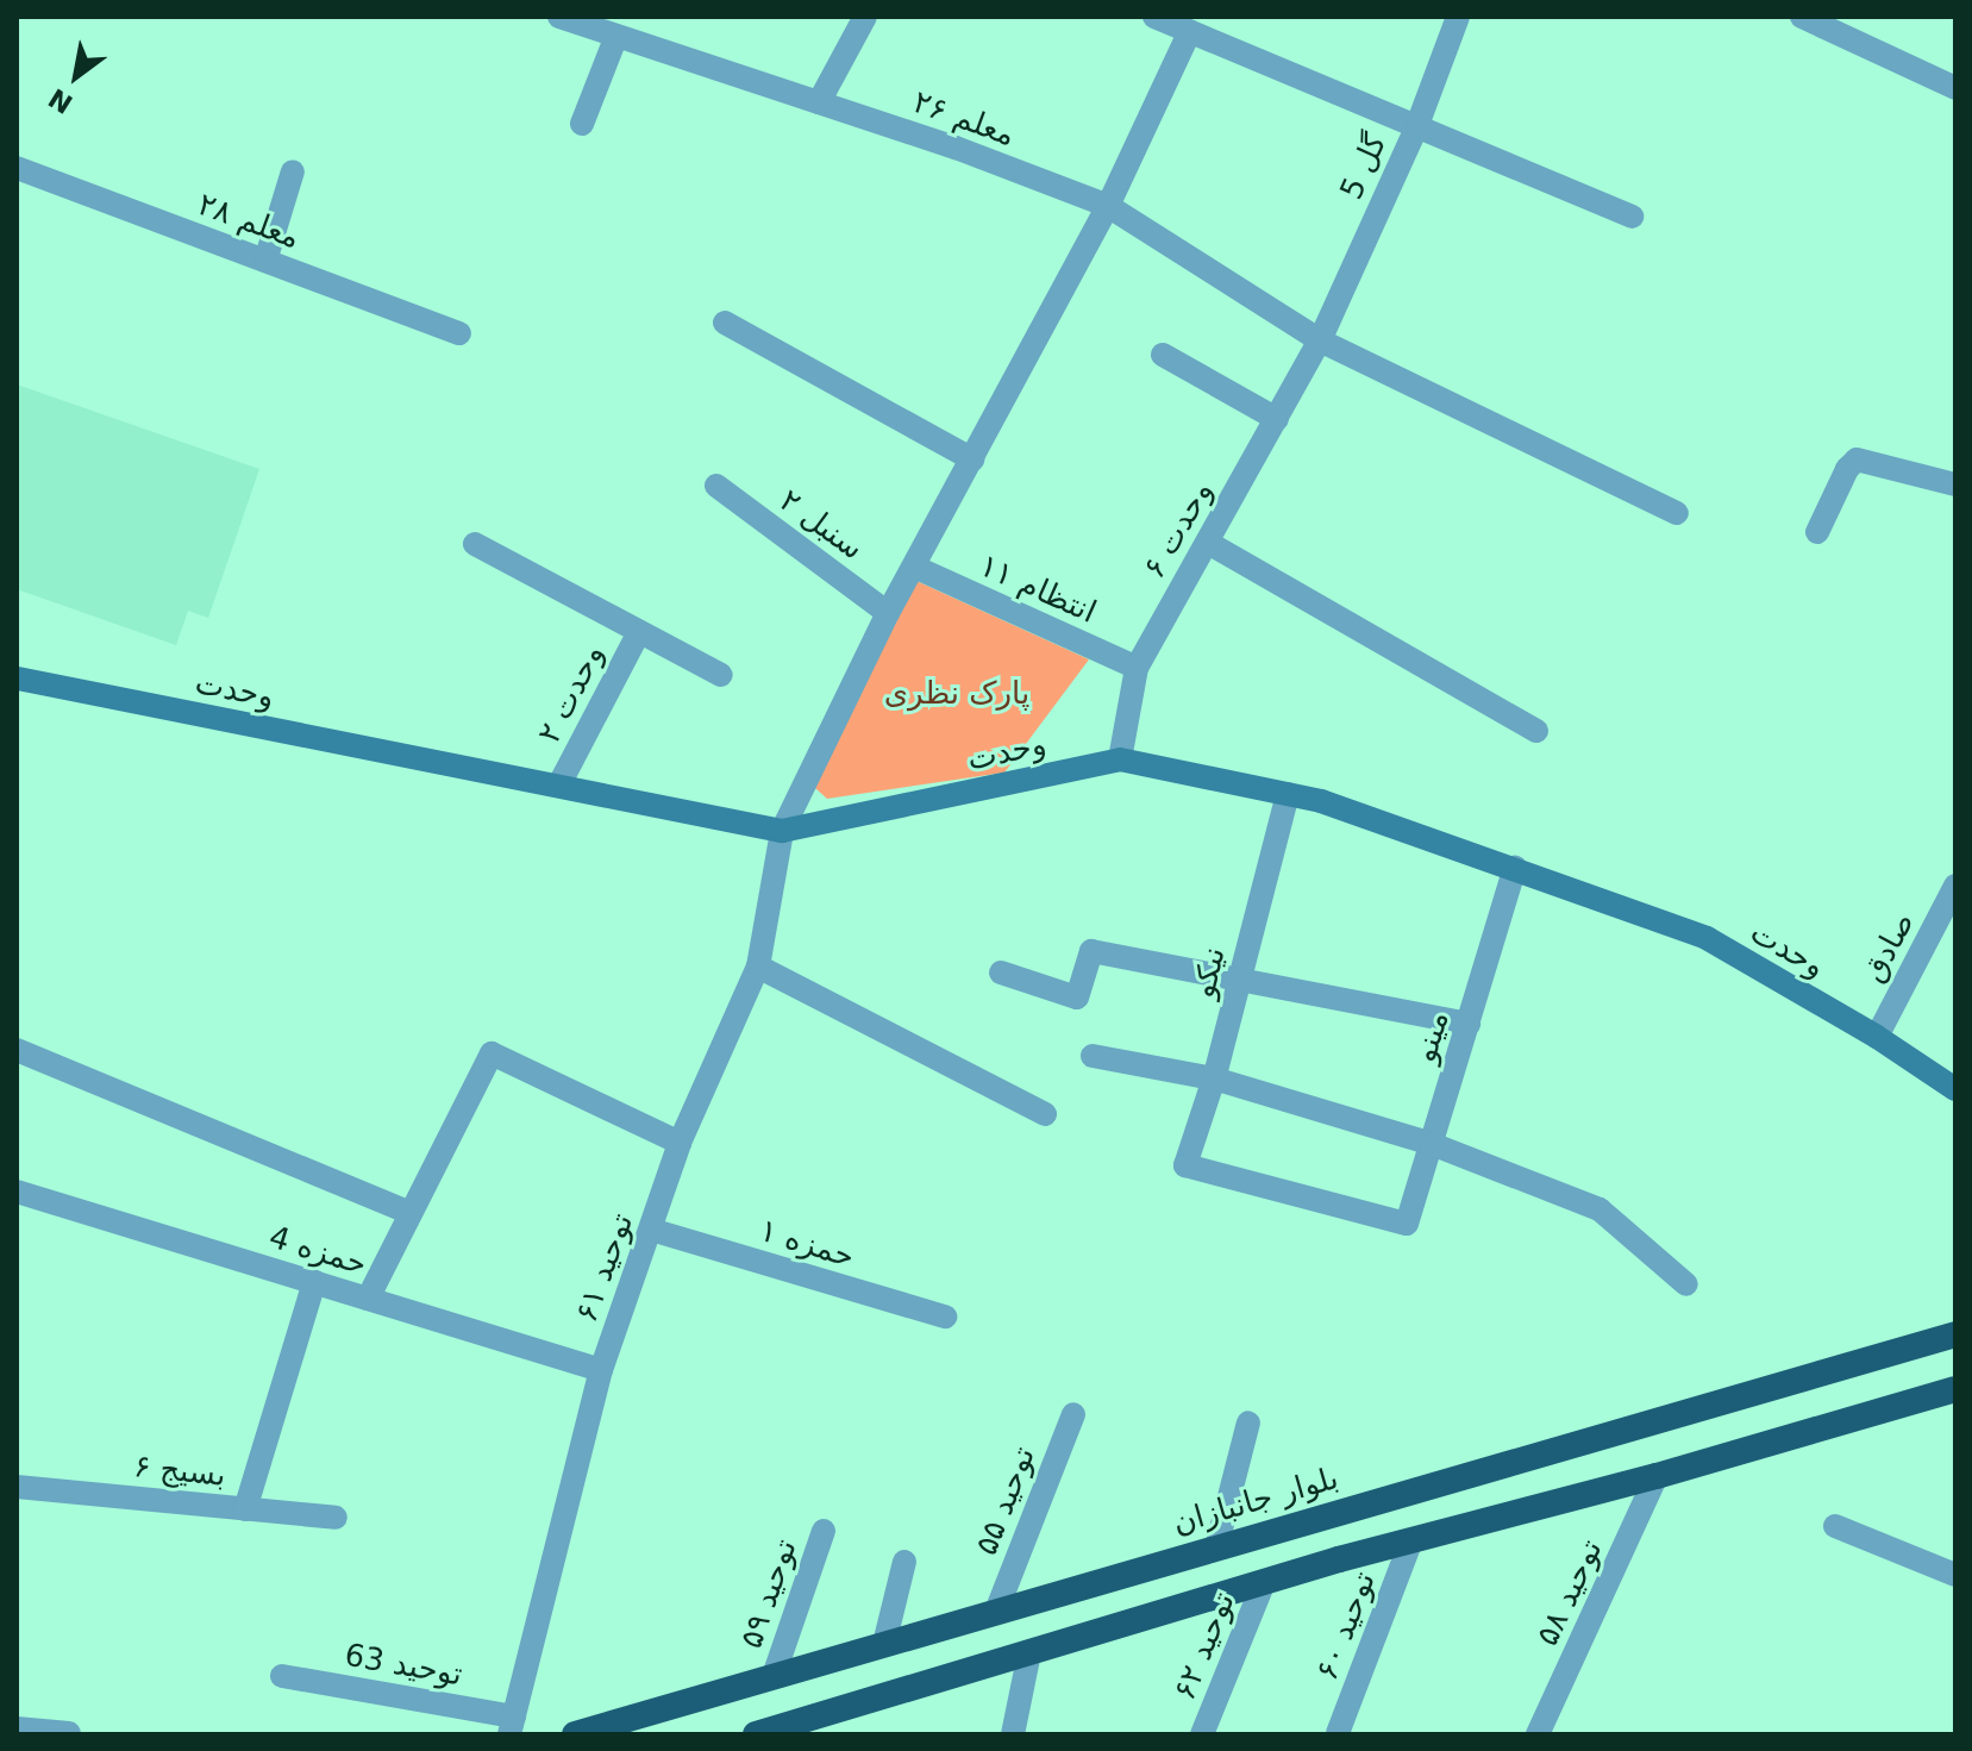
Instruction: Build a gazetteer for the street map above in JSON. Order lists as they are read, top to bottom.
{
  "streets": {
    "highway": ["بلوار جانبازان"],
    "main road": ["وحدت"],
    "street": [
      "معلم ۲۶",
      "گل 5",
      "معلم ۲۸",
      "سنبل ۲",
      "وحدت ۶",
      "انتظام ۱۱",
      "وحدت ۲",
      "صادق",
      "نیکو",
      "مینو",
      "حمزه ۱",
      "حمزه 4",
      "توحید ۶۱",
      "بسیج ۶",
      "توحید ۵۵",
      "توحید ۵۸",
      "توحید ۵۹",
      "توحید ۶۰",
      "توحید ۶۲",
      "توحید 63"
    ]
  },
  "crossings": [
    ["معلم ۲۶", "گل 5"],
    ["معلم ۲۶", "وحدت ۶"],
    ["معلم ۲۶", "توحید ۶۱"],
    ["گل 5", "وحدت ۶"],
    ["سنبل ۲", "توحید ۶۱"],
    ["وحدت ۶", "انتظام ۱۱"],
    ["وحدت ۶", "وحدت"],
    ["انتظام ۱۱", "توحید ۶۱"],
    ["وحدت", "وحدت ۲"],
    ["وحدت", "صادق"],
    ["وحدت", "نیکو"],
    ["وحدت", "مینو"],
    ["وحدت", "توحید ۶۱"],
    ["نیکو", "مینو"],
    ["حمزه ۱", "توحید ۶۱"],
    ["حمزه 4", "توحید ۶۱"],
    ["توحید ۶۱", "توحید 63"],
    ["توحید ۵۵", "بلوار جانبازان"],
    ["بلوار جانبازان", "توحید ۵۹"]
  ],
  "parks": ["پارک نظری"],
  "north": "bottom left"
}
